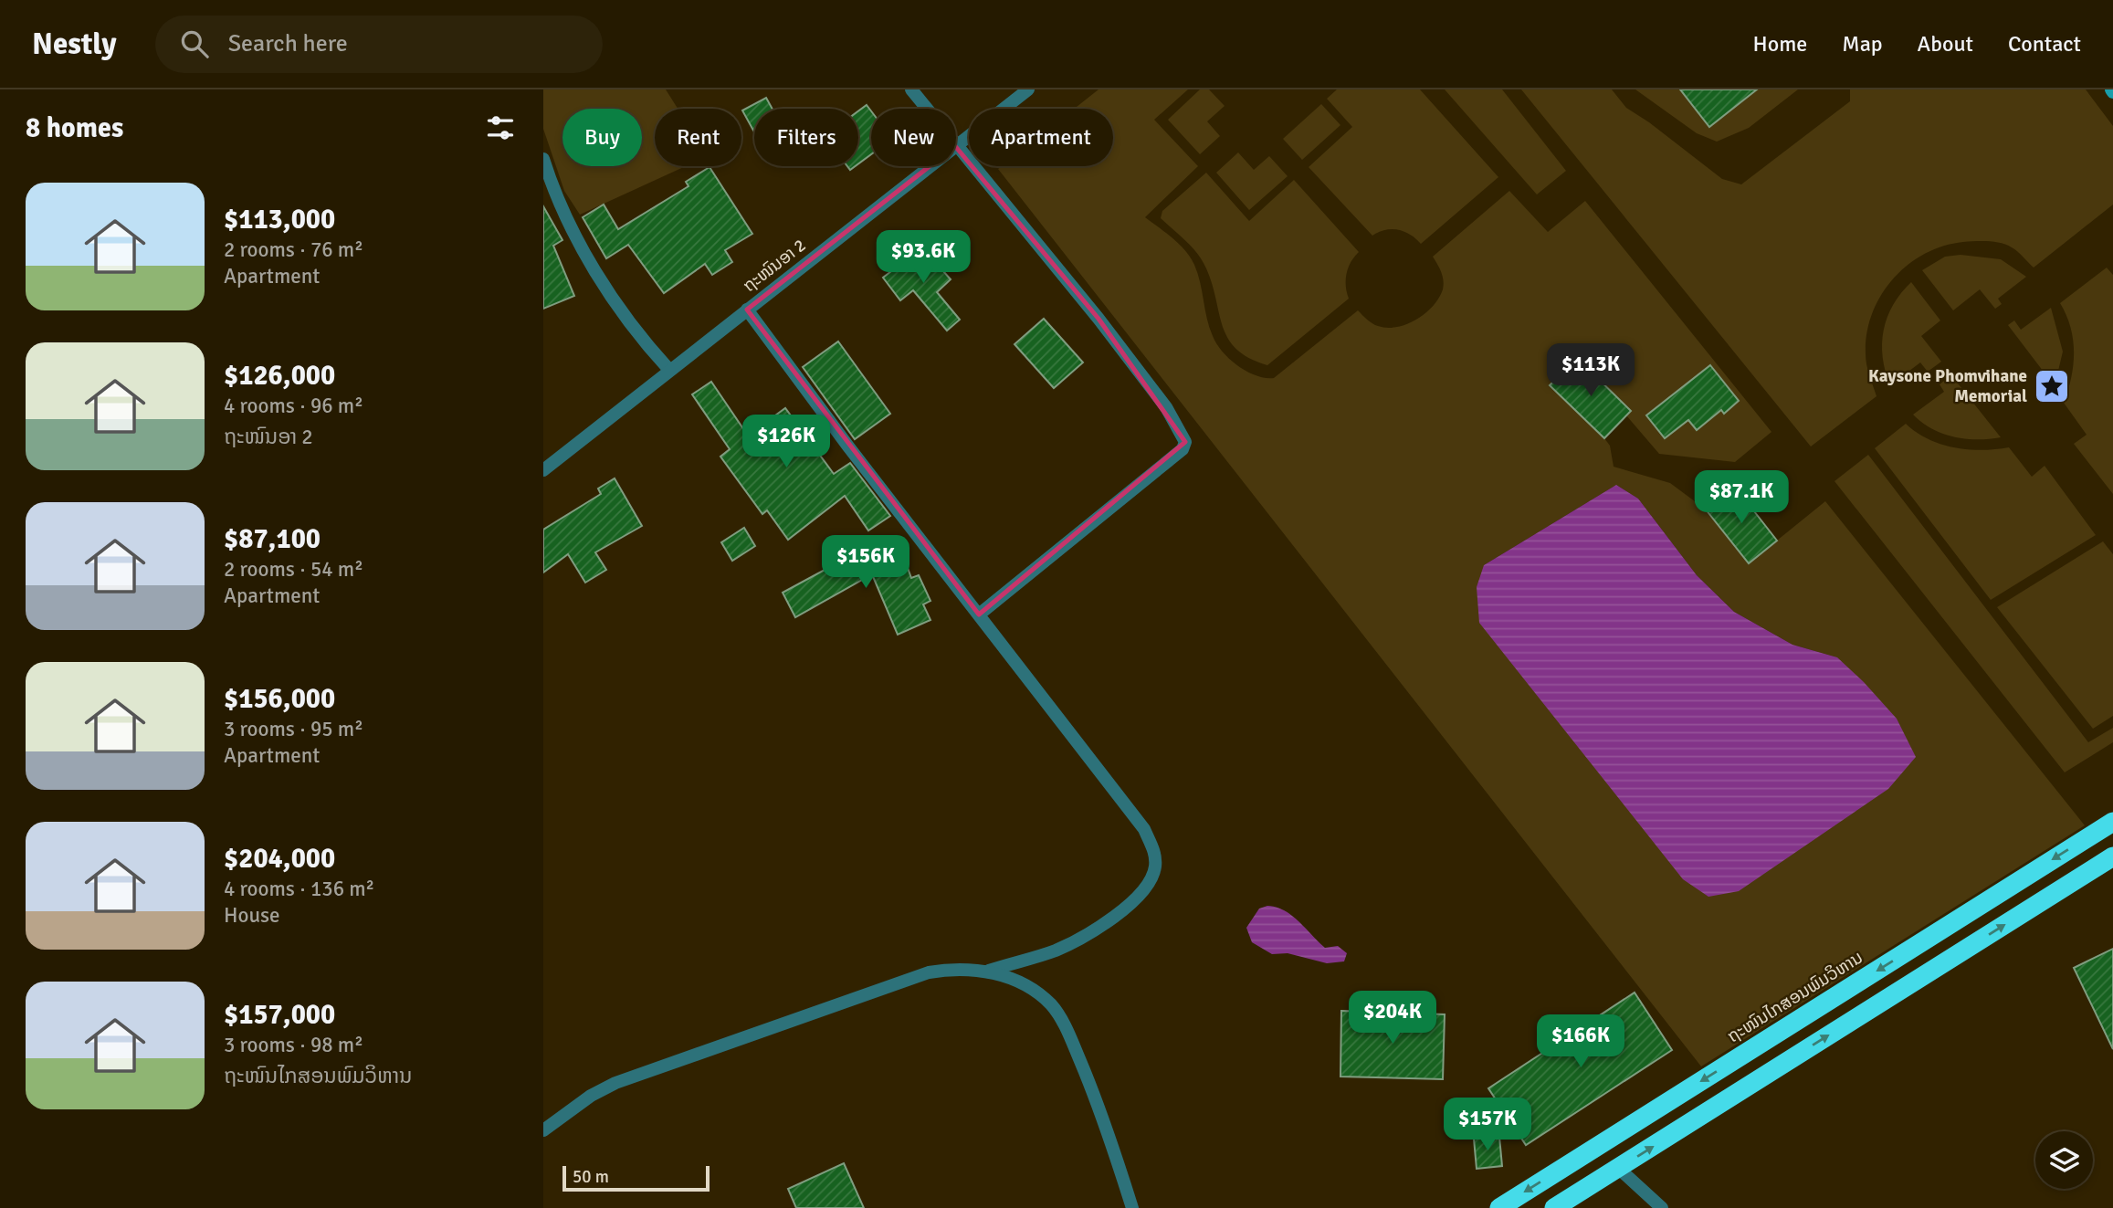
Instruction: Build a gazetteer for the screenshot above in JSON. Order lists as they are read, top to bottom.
{
  "streets": {
    "highway": ["ຖະໜົນໄກສອນພົມວິຫານ"],
    "street": ["ຖະໜົນອາ 2"]
  },
  "places": {
    "place": ["Kaysone Phomvihane Memorial"]
  },
  "scale_bar": "50 m",
  "page": {
    "header": "Nestly",
    "search": "Search here",
    "nav": [
      "Home",
      "Map",
      "About",
      "Contact"
    ],
    "heading": "8 homes",
    "chip": [
      "Buy",
      "Rent",
      "Filters",
      "New",
      "Apartment"
    ],
    "list": [
      {
        "name": "$113,000",
        "note": "2 rooms · 76 m² · Apartment"
      },
      {
        "name": "$126,000",
        "note": "4 rooms · 96 m² · ຖະໜົນອາ 2"
      },
      {
        "name": "$87,100",
        "note": "2 rooms · 54 m² · Apartment"
      },
      {
        "name": "$156,000",
        "note": "3 rooms · 95 m² · Apartment"
      },
      {
        "name": "$204,000",
        "note": "4 rooms · 136 m² · House"
      },
      {
        "name": "$157,000",
        "note": "3 rooms · 98 m² · ຖະໜົນໄກສອນພົມວິຫານ"
      }
    ],
    "price": [
      "$93.6K",
      "$113K",
      "$126K",
      "$87.1K",
      "$156K",
      "$204K",
      "$166K",
      "$157K"
    ],
    "scale": "50 m"
  }
}
